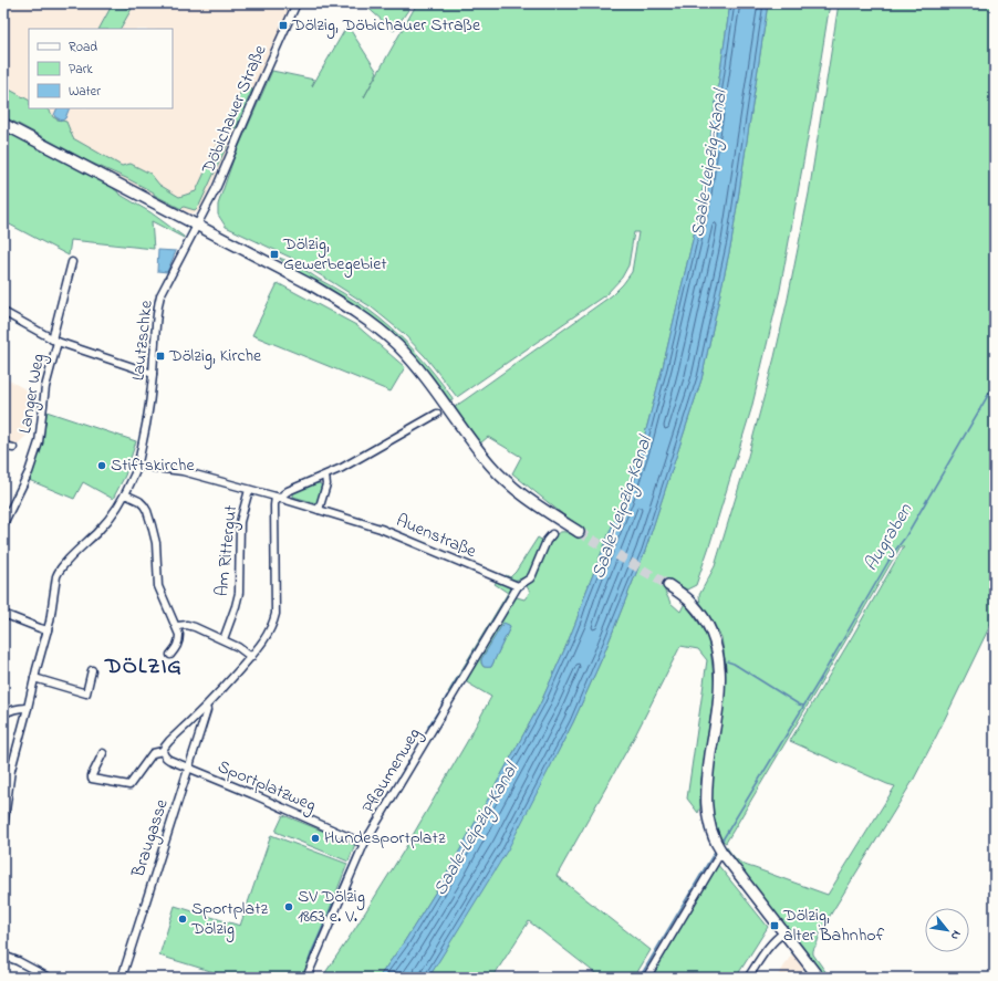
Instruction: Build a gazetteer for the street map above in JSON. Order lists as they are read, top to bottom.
{
  "streets": {
    "street": [
      "Döbichauer Straße",
      "Lautzschke",
      "Langer Weg",
      "Auenstraße",
      "Am Rittergut",
      "Pflaumenweg",
      "Sportplatzweg",
      "Braugasse"
    ]
  },
  "crossings": [
    ["Döbichauer Straße", "Lautzschke"],
    ["Lautzschke", "Auenstraße"],
    ["Auenstraße", "Am Rittergut"],
    ["Auenstraße", "Pflaumenweg"],
    ["Auenstraße", "Braugasse"],
    ["Pflaumenweg", "Sportplatzweg"],
    ["Sportplatzweg", "Braugasse"]
  ],
  "districts": ["DÖLZIG"],
  "water": ["Saale-Leipzig-Kanal", "Augraben"],
  "places": {
    "transit": [
      "Dölzig, Döbichauer Straße",
      "Dölzig, Gewerbegebiet",
      "Dölzig, Kirche",
      "Dölzig, alter Bahnhof"
    ],
    "other": [
      "Stiftskirche",
      "Hundesportplatz",
      "SV Dölzig 1863 e. V.",
      "Sportplatz Dölzig"
    ]
  },
  "legend": ["Road", "Park", "Water"],
  "north": "bottom right"
}
